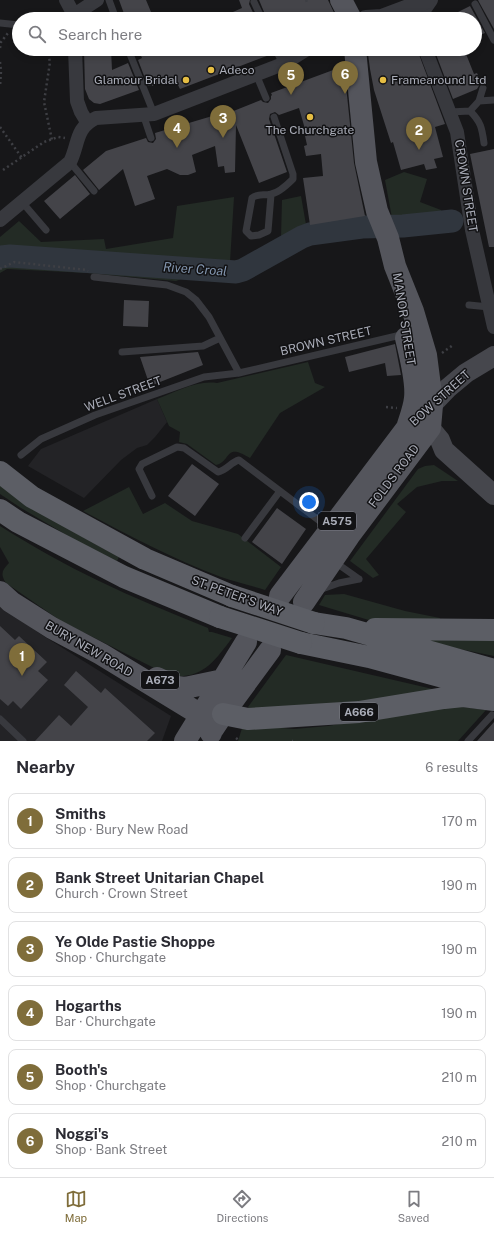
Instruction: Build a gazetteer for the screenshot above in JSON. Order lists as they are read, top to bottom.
{
  "streets": {
    "highway": ["ST. PETER'S WAY", "A666"],
    "main road": [
      "MANOR STREET",
      "BOW STREET",
      "FOLDS ROAD",
      "A575",
      "BURY NEW ROAD",
      "A673"
    ],
    "street": ["CROWN STREET"],
    "lane": ["BROWN STREET", "WELL STREET"]
  },
  "crossings": [
    ["MANOR STREET", "BROWN STREET"],
    ["MANOR STREET", "BOW STREET"],
    ["MANOR STREET", "FOLDS ROAD"],
    ["BROWN STREET", "WELL STREET"],
    ["BOW STREET", "FOLDS ROAD"],
    ["BURY NEW ROAD", "A673"]
  ],
  "water": ["River Croal"],
  "places": [
    "Adeco",
    "Glamour Bridal",
    "Framearound Ltd",
    "The Churchgate"
  ],
  "page": {
    "search": "Search here",
    "pins": [
      "6",
      "5",
      "3",
      "4",
      "2",
      "1"
    ],
    "heading": ["Nearby", "6 results"],
    "list": [
      {
        "mark": "1",
        "name": "Smiths",
        "note": "Shop · Bury New Road",
        "value": "170 m"
      },
      {
        "mark": "2",
        "name": "Bank Street Unitarian Chapel",
        "note": "Church · Crown Street",
        "value": "190 m"
      },
      {
        "mark": "3",
        "name": "Ye Olde Pastie Shoppe",
        "note": "Shop · Churchgate",
        "value": "190 m"
      },
      {
        "mark": "4",
        "name": "Hogarths",
        "note": "Bar · Churchgate",
        "value": "190 m"
      },
      {
        "mark": "5",
        "name": "Booth's",
        "note": "Shop · Churchgate",
        "value": "210 m"
      },
      {
        "mark": "6",
        "name": "Noggi's",
        "note": "Shop · Bank Street",
        "value": "210 m"
      }
    ],
    "nav": ["Map", "Directions", "Saved"]
  }
}
